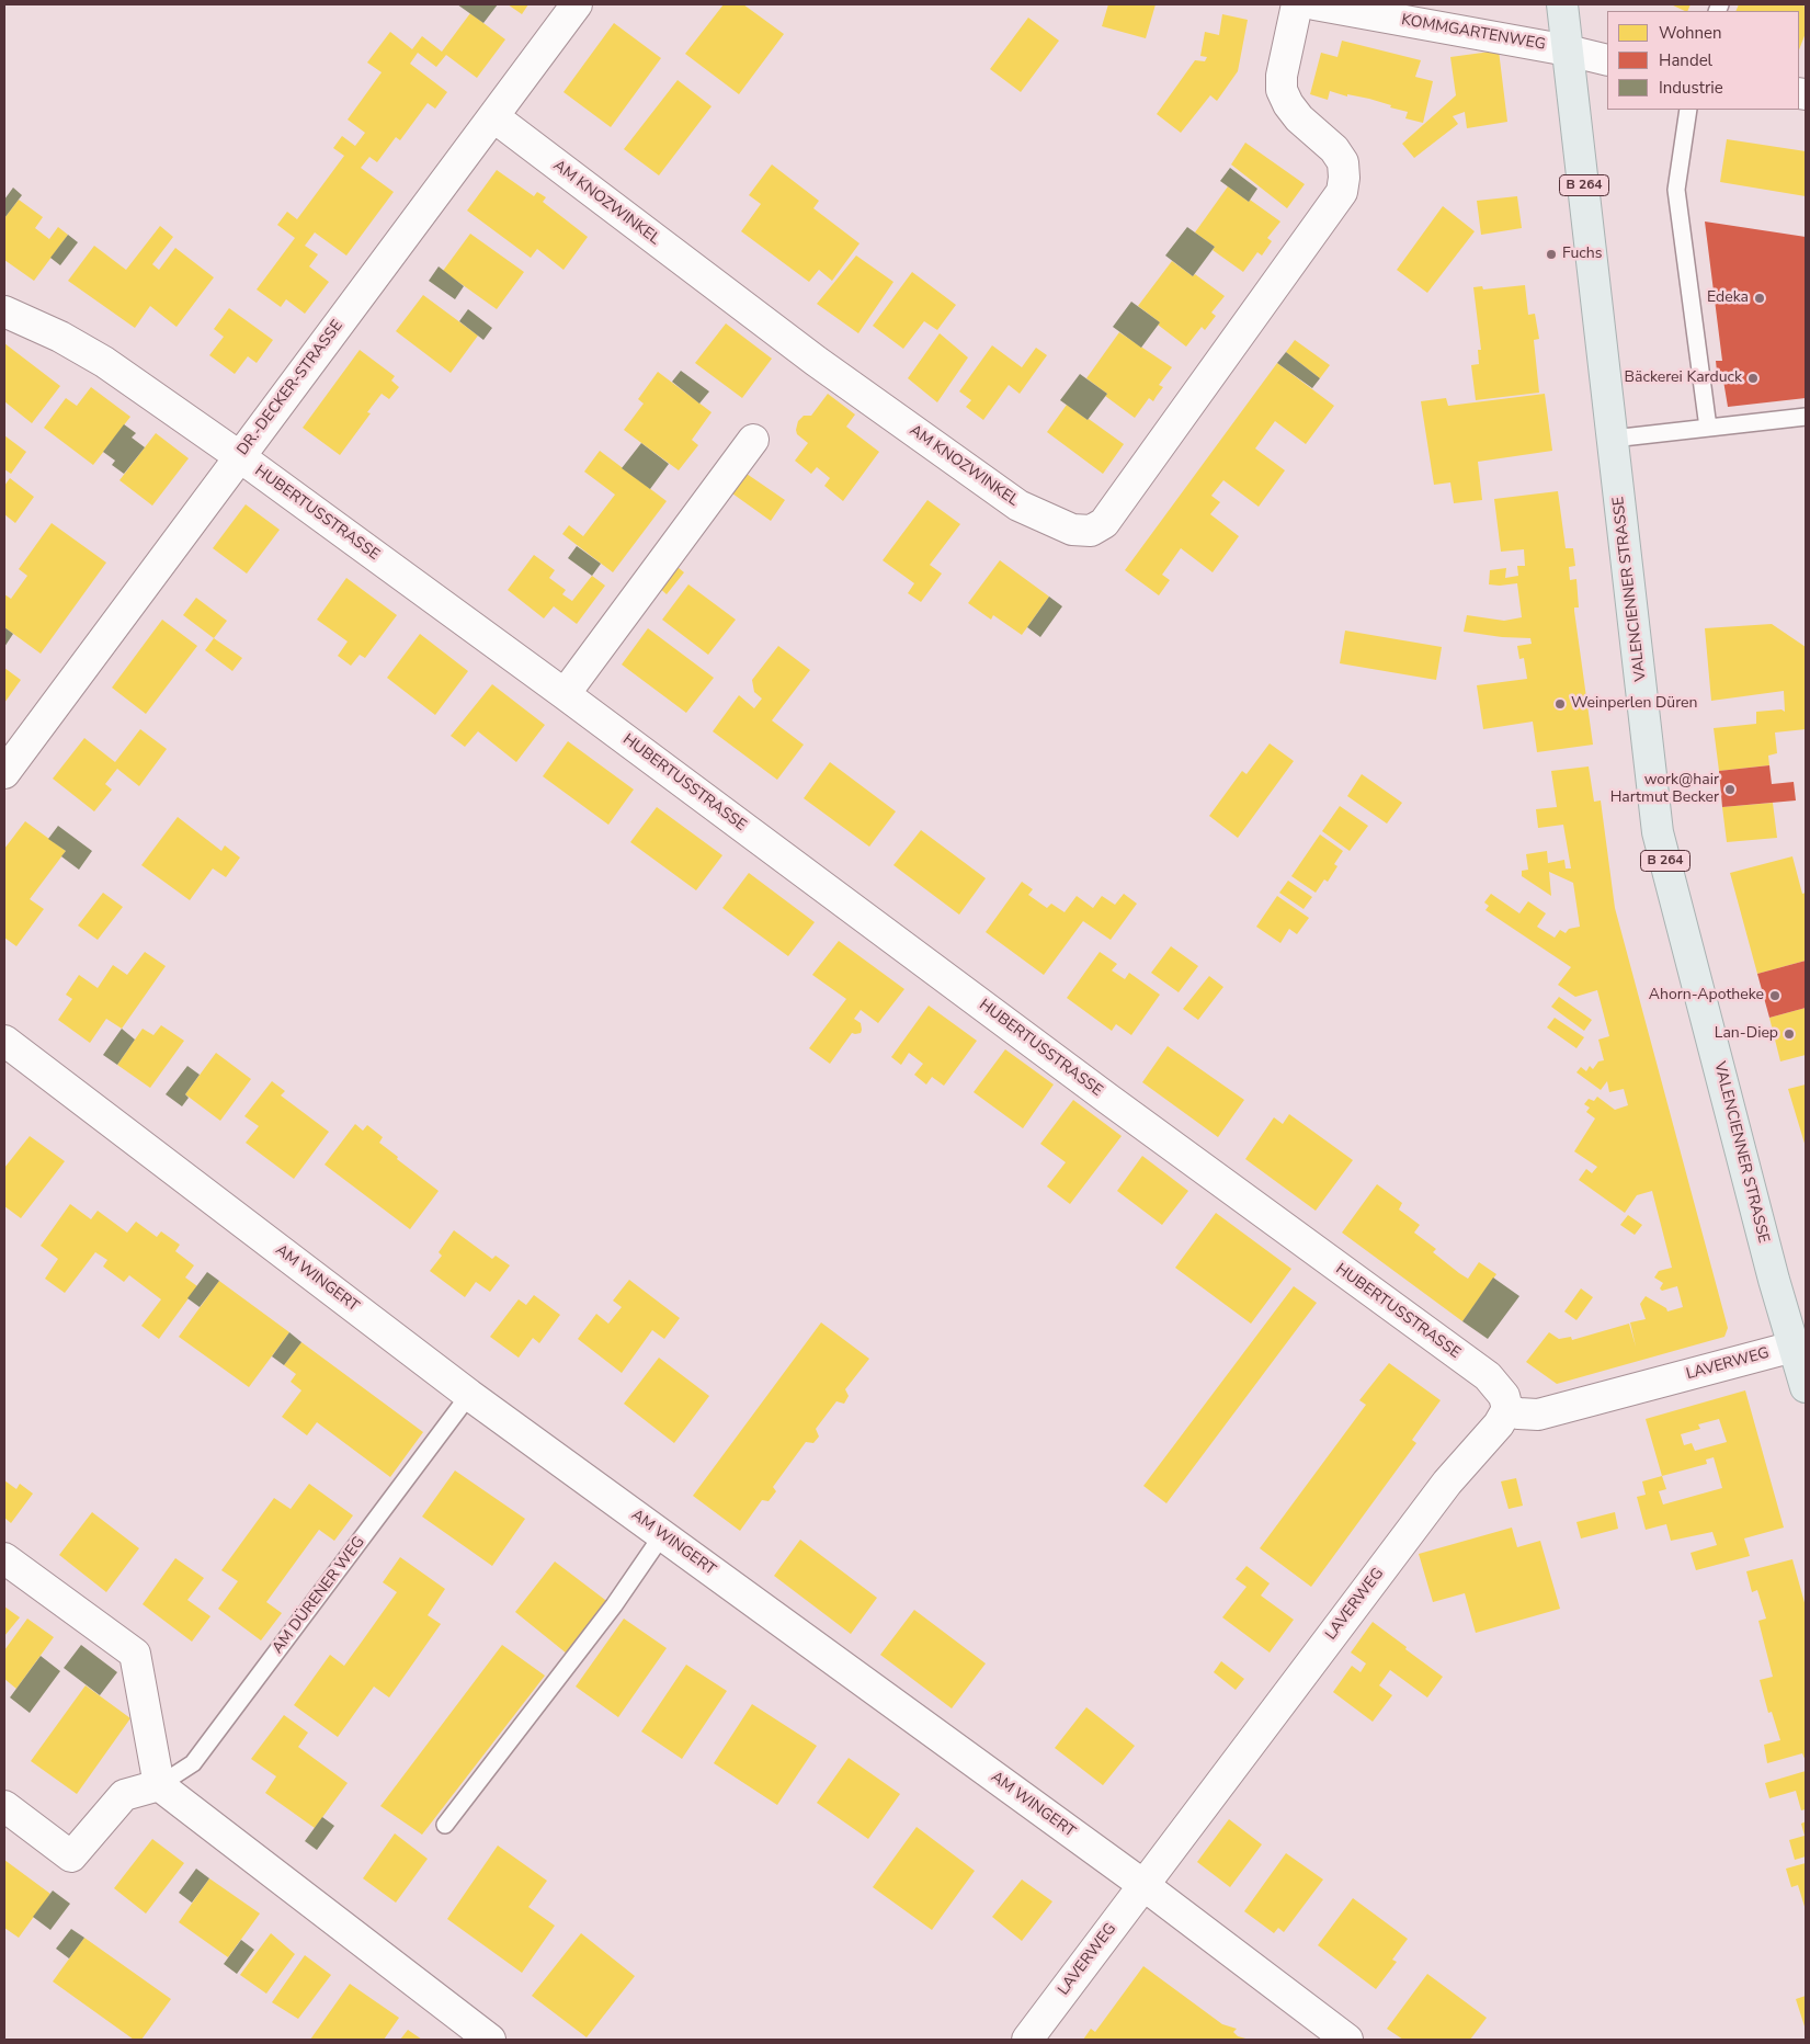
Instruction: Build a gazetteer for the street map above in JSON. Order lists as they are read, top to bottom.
{
  "streets": {
    "main road": ["B 264", "VALENCIENNER STRASSE"],
    "street": [
      "KOMMGARTENWEG",
      "AM KNOZWINKEL",
      "DR.-DECKER-STRASSE",
      "HUBERTUSSTRASSE",
      "AM WINGERT",
      "LAVERWEG",
      "AM DÜRENER WEG"
    ]
  },
  "crossings": [
    ["KOMMGARTENWEG", "VALENCIENNER STRASSE"],
    ["AM KNOZWINKEL", "DR.-DECKER-STRASSE"],
    ["DR.-DECKER-STRASSE", "HUBERTUSSTRASSE"],
    ["HUBERTUSSTRASSE", "LAVERWEG"],
    ["VALENCIENNER STRASSE", "LAVERWEG"],
    ["AM WINGERT", "LAVERWEG"],
    ["AM WINGERT", "AM DÜRENER WEG"]
  ],
  "places": [
    "Fuchs",
    "Edeka",
    "Bäckerei Karduck",
    "Weinperlen Düren",
    "work@hair Hartmut Becker",
    "Ahorn-Apotheke",
    "Lan-Diep"
  ],
  "legend": ["Wohnen", "Handel", "Industrie"]
}
